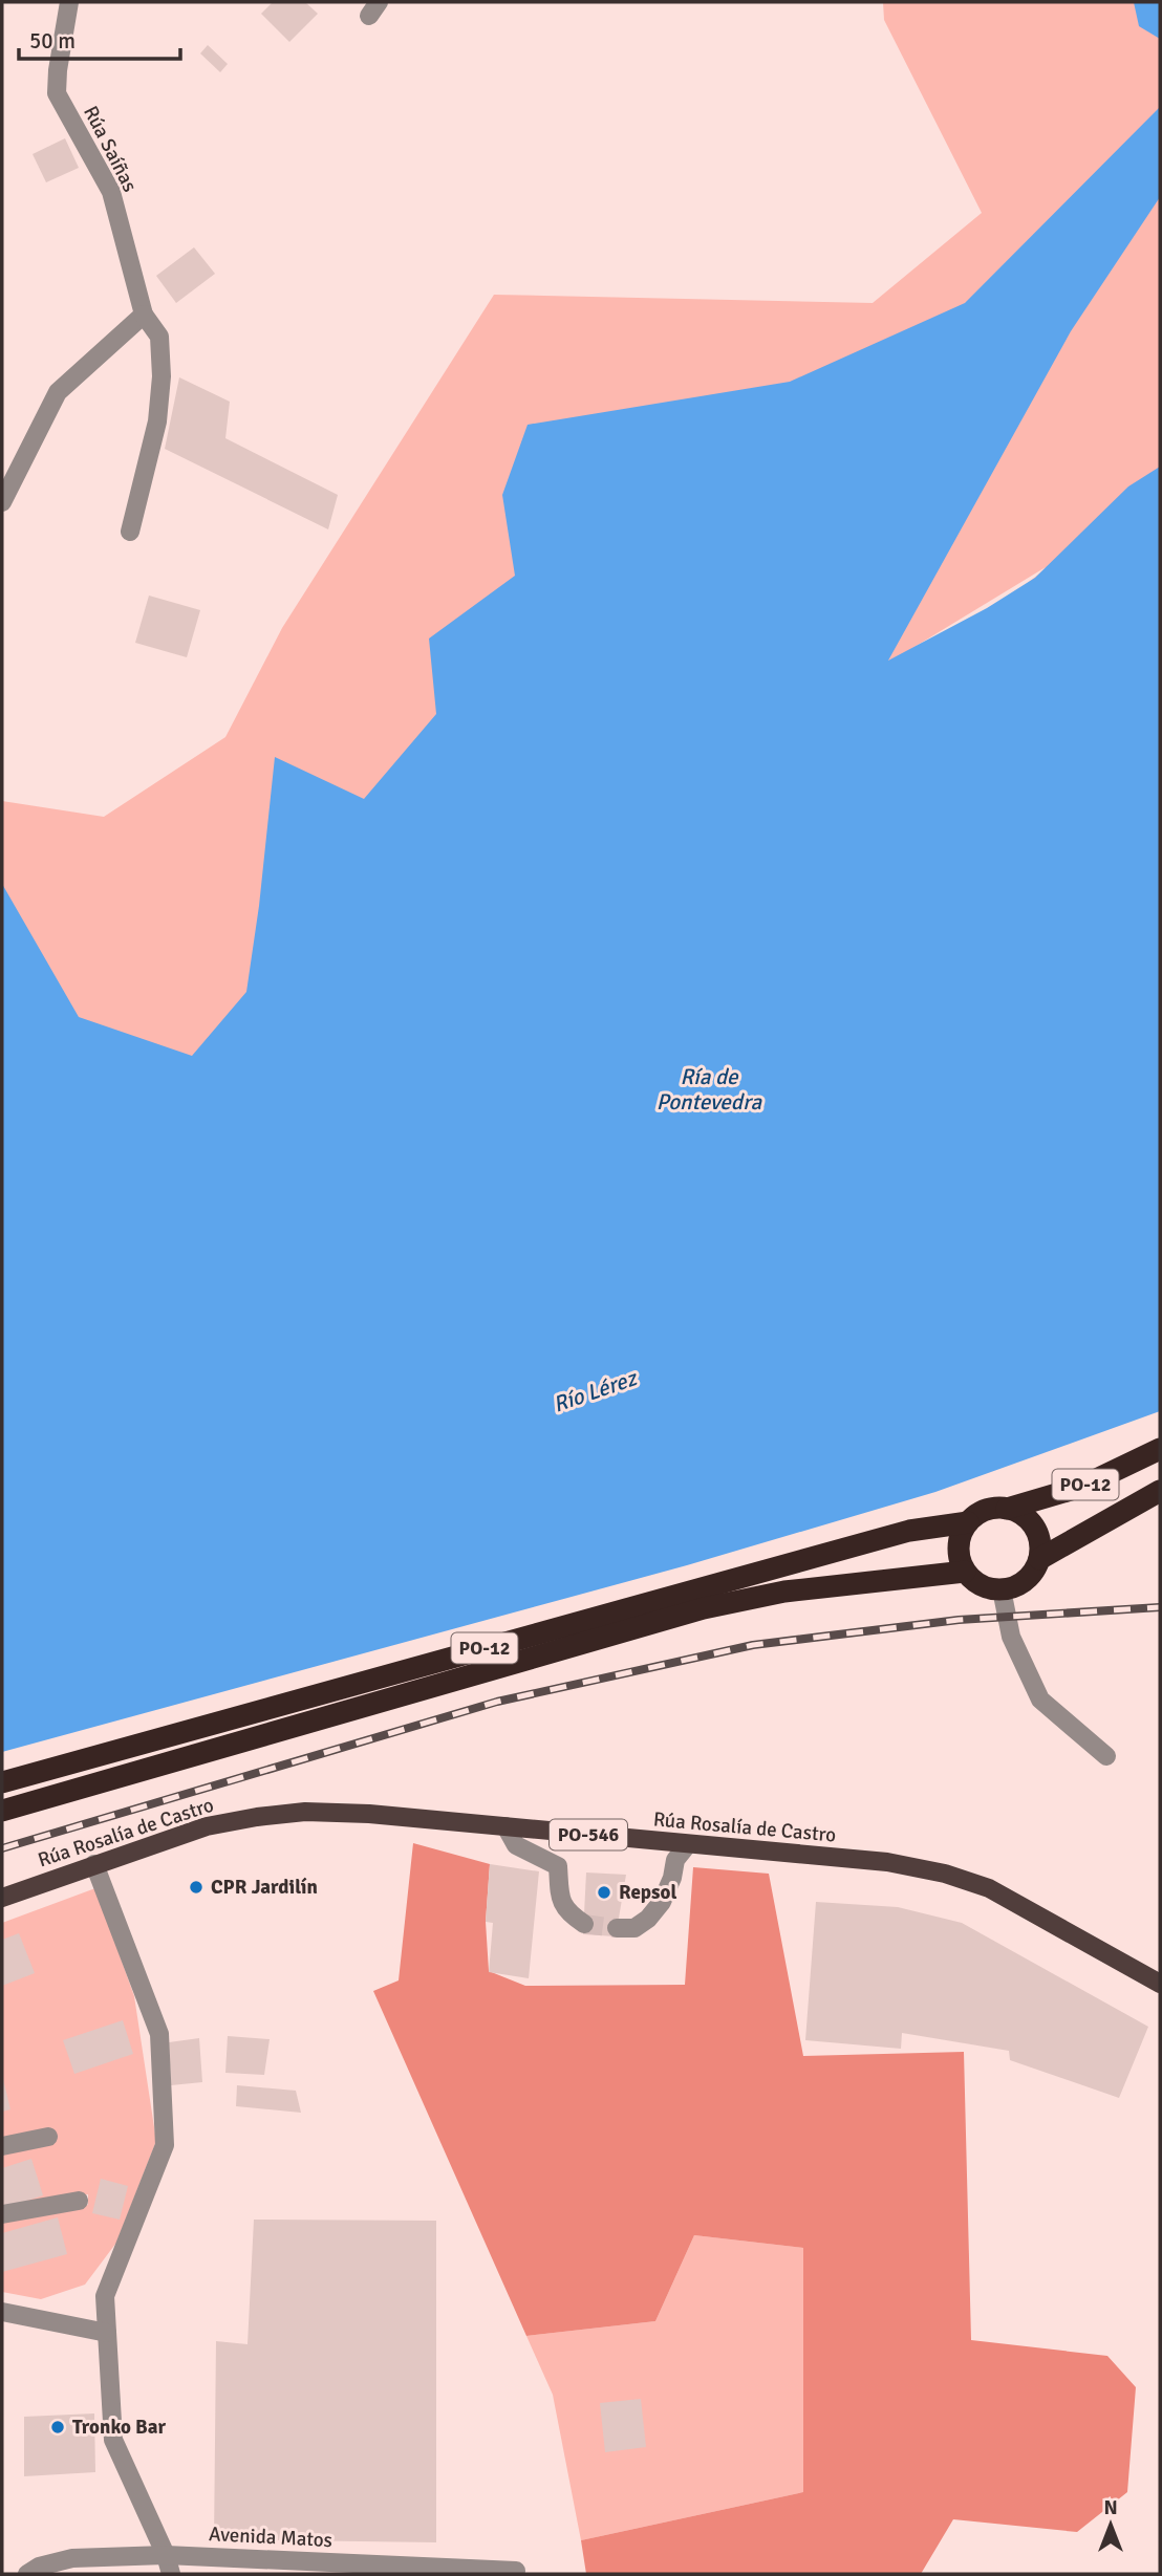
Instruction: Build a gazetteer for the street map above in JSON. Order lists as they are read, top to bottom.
{
  "streets": {
    "highway": ["PO-12"],
    "main road": ["Rúa Rosalía de Castro", "PO-546"],
    "street": ["Rúa Saíñas", "Avenida Matos"]
  },
  "water": ["Ría de Pontevedra", "Río Lérez"],
  "places": ["CPR Jardilín", "Repsol", "Tronko Bar"],
  "scale_bar": "50 m",
  "north": "top"
}
